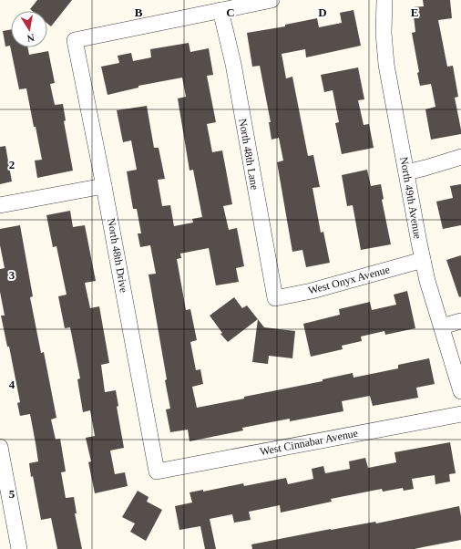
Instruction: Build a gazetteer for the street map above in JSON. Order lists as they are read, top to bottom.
{
  "streets": {
    "street": [
      "North 48th Lane",
      "North 49th Avenue",
      "North 48th Drive",
      "West Onyx Avenue",
      "West Cinnabar Avenue"
    ]
  },
  "crossings": [
    ["North 48th Lane", "North 48th Drive"],
    ["North 48th Lane", "West Onyx Avenue"],
    ["North 49th Avenue", "West Onyx Avenue"],
    ["North 48th Drive", "West Cinnabar Avenue"]
  ],
  "north": "bottom",
  "grid": {
    "columns": [
      "B",
      "C",
      "D",
      "E"
    ],
    "rows": [
      "2",
      "3",
      "4",
      "5"
    ]
  }
}
